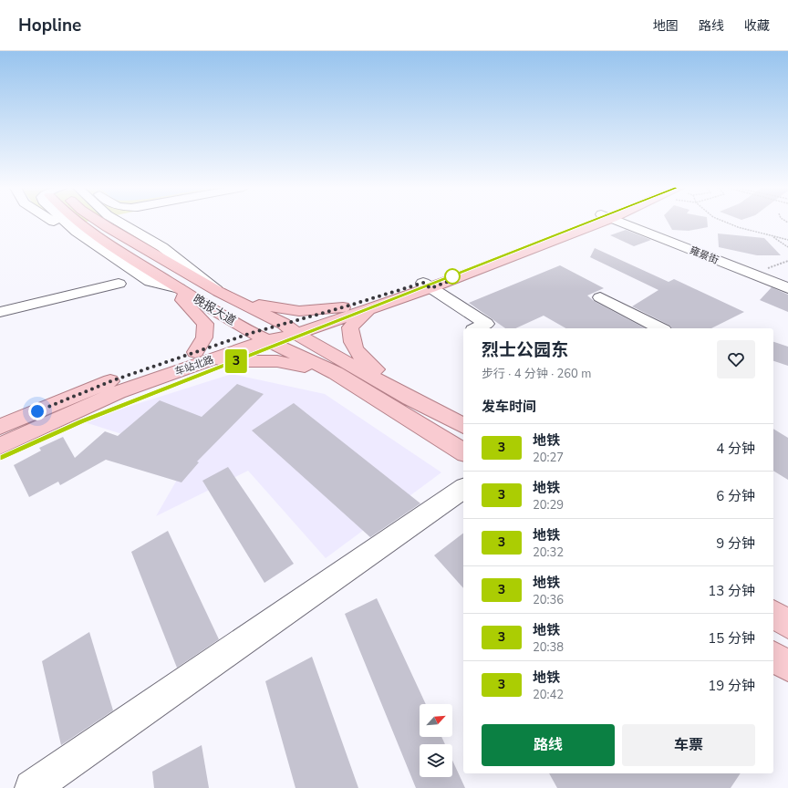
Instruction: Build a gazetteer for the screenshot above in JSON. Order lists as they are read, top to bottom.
{
  "streets": {
    "main road": ["晚报大道", "车站北路"],
    "street": ["雍景街"]
  },
  "crossings": [
    ["晚报大道", "车站北路"]
  ],
  "lines": ["metro line 3"],
  "north": "top right",
  "page": {
    "header": "Hopline",
    "nav": ["地图", "路线", "收藏"],
    "on_map": "3",
    "heading": [
      ["烈士公园东", "步行 · 4 分钟 · 260 m"],
      "发车时间"
    ],
    "list": [
      {
        "mark": "3",
        "name": "地铁",
        "note": "20:27",
        "value": "4 分钟"
      },
      {
        "mark": "3",
        "name": "地铁",
        "note": "20:29",
        "value": "6 分钟"
      },
      {
        "mark": "3",
        "name": "地铁",
        "note": "20:32",
        "value": "9 分钟"
      },
      {
        "mark": "3",
        "name": "地铁",
        "note": "20:36",
        "value": "13 分钟"
      },
      {
        "mark": "3",
        "name": "地铁",
        "note": "20:38",
        "value": "15 分钟"
      },
      {
        "mark": "3",
        "name": "地铁",
        "note": "20:42",
        "value": "19 分钟"
      }
    ],
    "buttons": ["路线", "车票"]
  }
}
